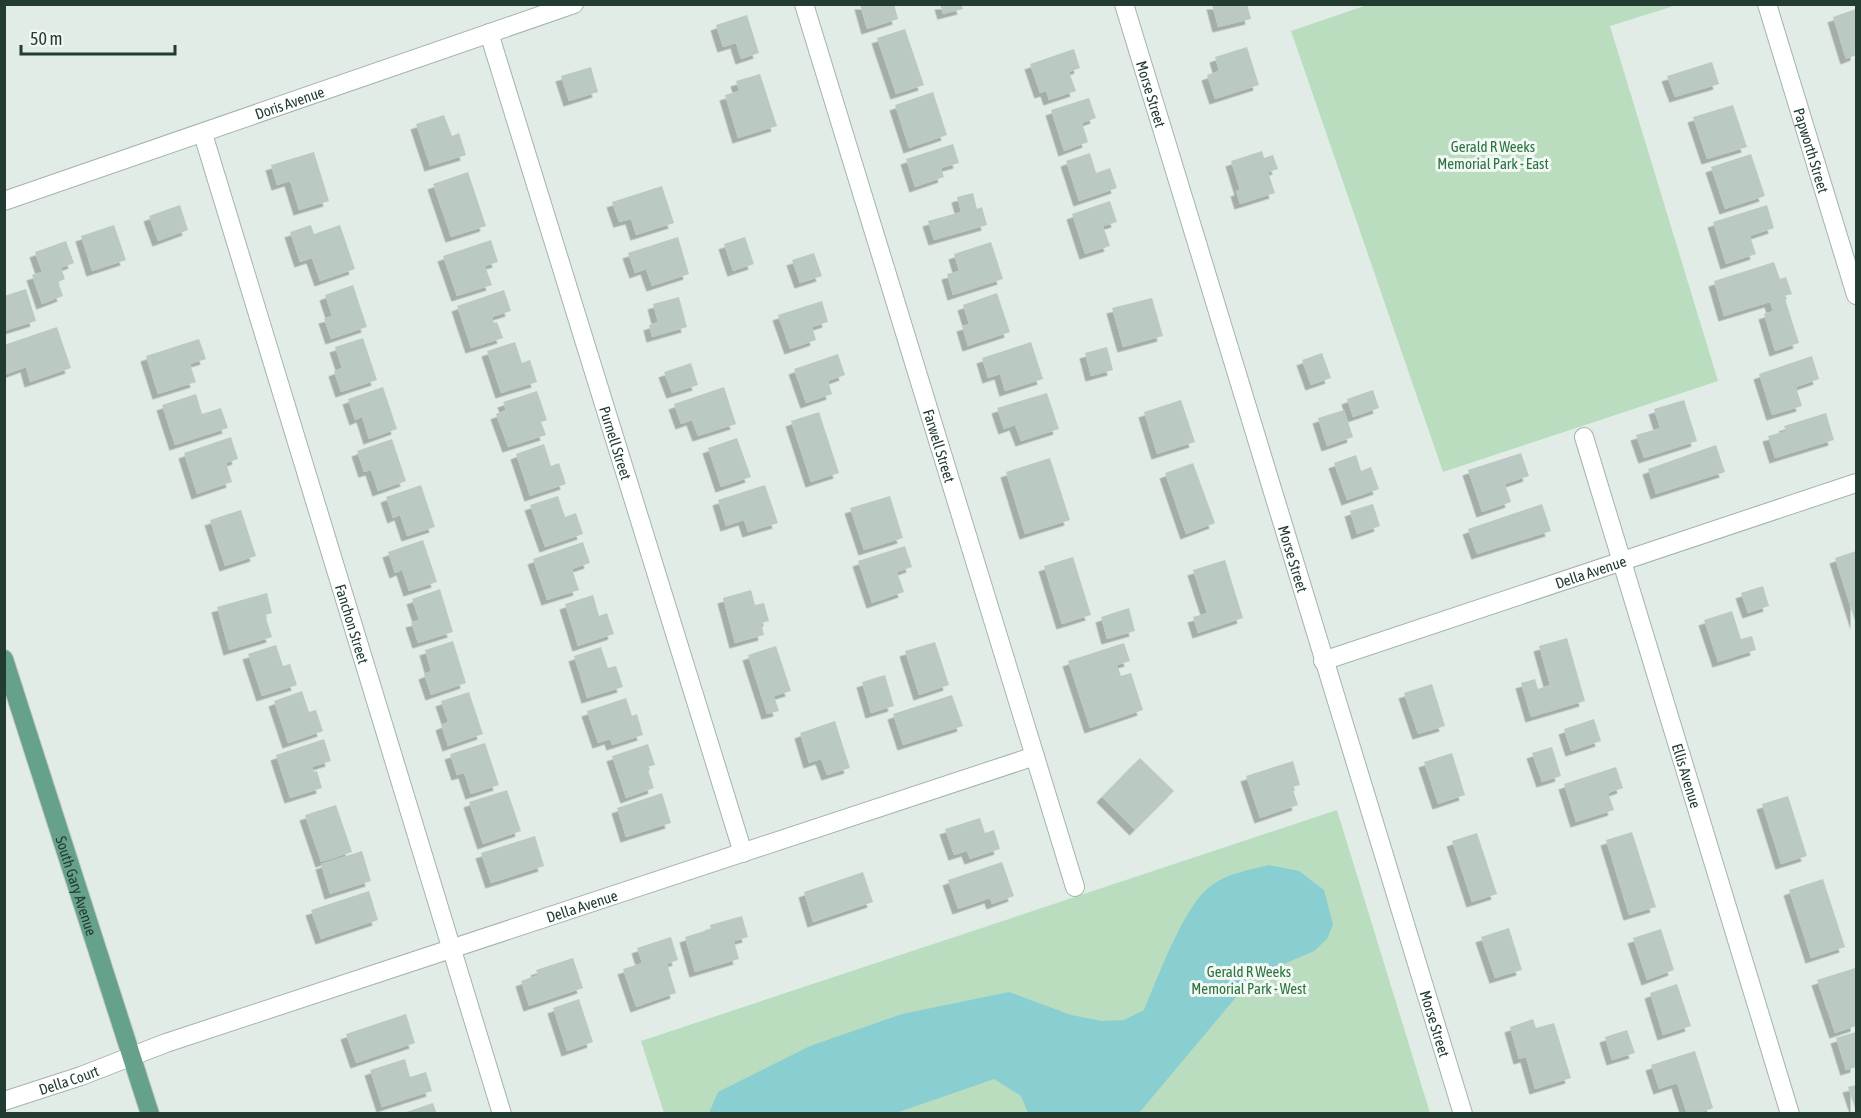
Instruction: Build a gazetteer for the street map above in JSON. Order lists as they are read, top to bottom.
{
  "streets": {
    "main road": ["South Gary Avenue"],
    "street": [
      "Morse Street",
      "Doris Avenue",
      "Papworth Street",
      "Purnell Street",
      "Farwell Street",
      "Della Avenue",
      "Fanchon Street",
      "Ellis Avenue",
      "Della Court"
    ]
  },
  "crossings": [
    ["Morse Street", "Della Avenue"],
    ["Doris Avenue", "Purnell Street"],
    ["Doris Avenue", "Fanchon Street"],
    ["Purnell Street", "Della Avenue"],
    ["Farwell Street", "Della Avenue"],
    ["Della Avenue", "Fanchon Street"],
    ["Della Avenue", "Ellis Avenue"],
    ["Della Avenue", "South Gary Avenue"],
    ["Della Avenue", "Della Court"],
    ["South Gary Avenue", "Della Court"]
  ],
  "parks": ["Gerald R Weeks Memorial Park - East", "Gerald R Weeks Memorial Park - West"],
  "scale_bar": "50 m"
}
